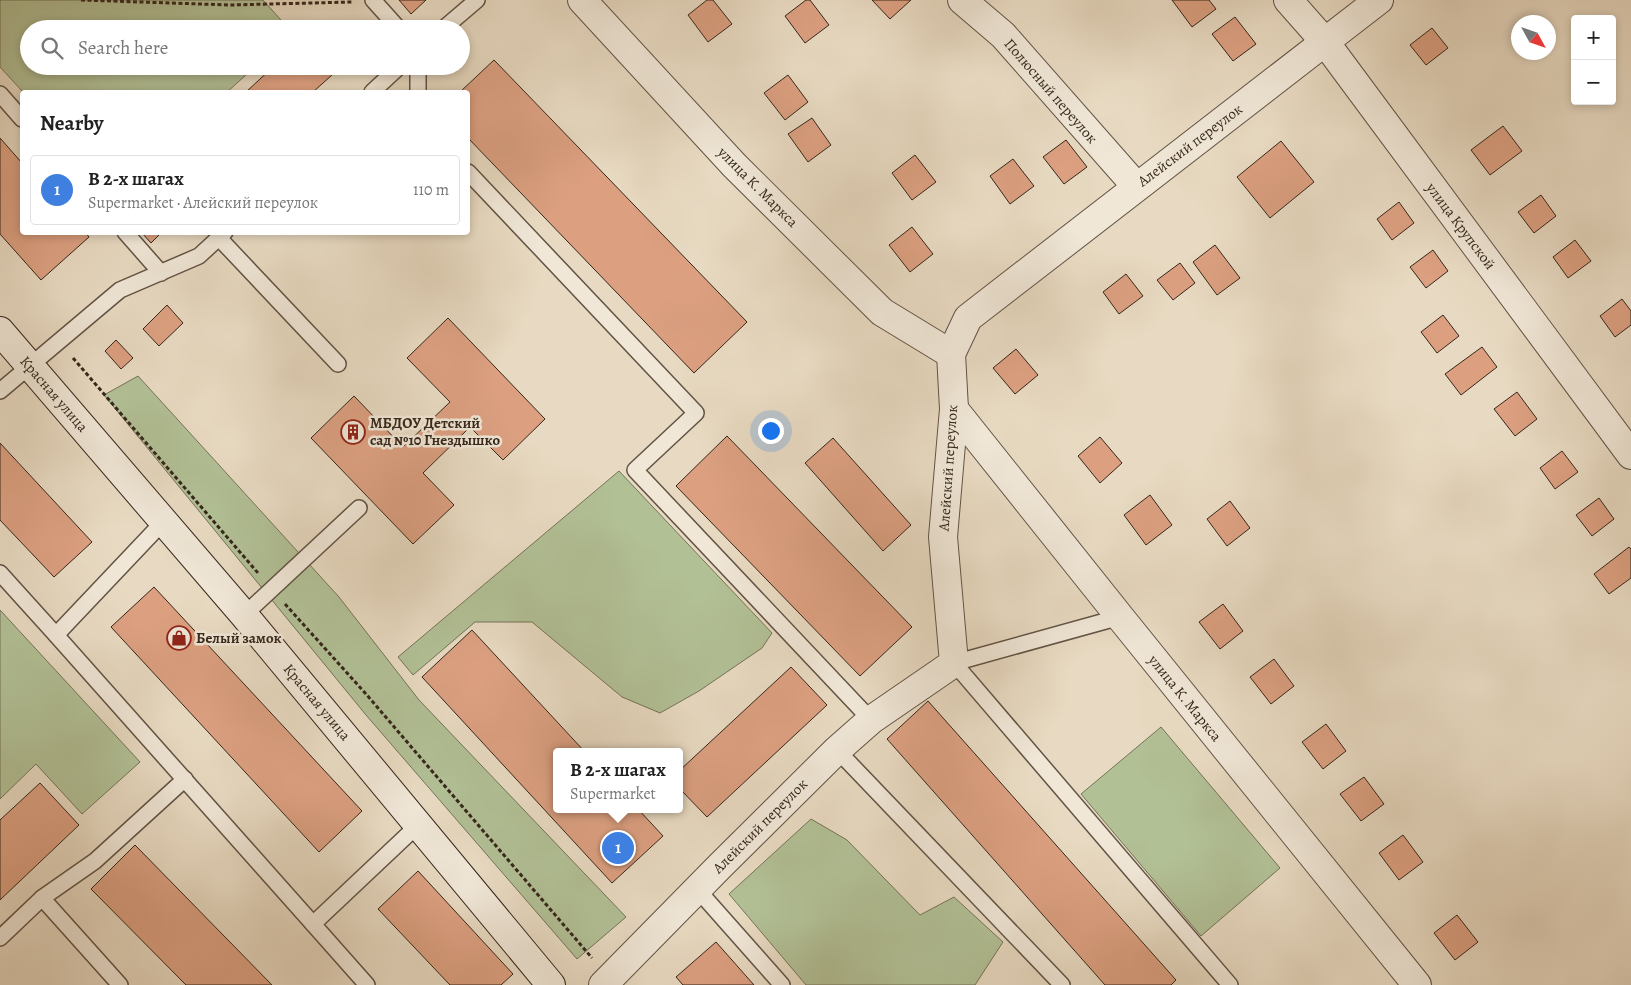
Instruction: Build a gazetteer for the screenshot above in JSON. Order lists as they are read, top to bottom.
{
  "streets": {
    "street": [
      "Полюсный переулок",
      "Алейский переулок",
      "улица К. Маркса",
      "улица Крупской",
      "Красная улица"
    ]
  },
  "crossings": [
    ["Полюсный переулок", "Алейский переулок"],
    ["Алейский переулок", "улица К. Маркса"],
    ["Алейский переулок", "улица Крупской"]
  ],
  "places": {
    "building": ["МБДОУ Детский сад №10 Гнездышко"],
    "shop": ["Белый замок"]
  },
  "north": "bottom right",
  "page": {
    "map_buttons": ["+", "−"],
    "search": "Search here",
    "heading": "Nearby",
    "list": [
      {
        "mark": "1",
        "name": "В 2-х шагах",
        "note": "Supermarket · Алейский переулок",
        "value": "110 m"
      }
    ],
    "popup": ["В 2-х шагах", "Supermarket"],
    "pins": "1"
  }
}
